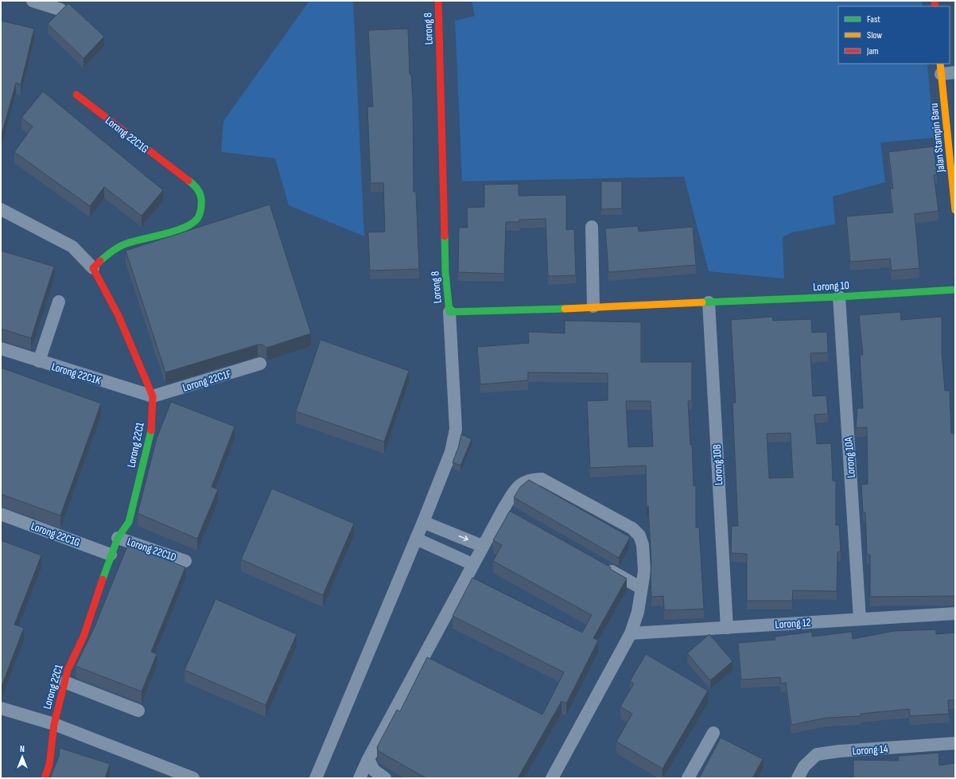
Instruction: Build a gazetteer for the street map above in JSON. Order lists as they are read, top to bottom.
{
  "streets": {
    "street": [
      "Lorong 8",
      "Lorong 22C1G",
      "Jalan Stampin Baru",
      "Lorong 10",
      "Lorong 22C1K",
      "Lorong 22C1F",
      "Lorong 22C1",
      "Lorong 10A",
      "Lorong 10B",
      "Lorong 22C1D",
      "Lorong 12",
      "Lorong 14"
    ]
  },
  "crossings": [
    ["Lorong 8", "Lorong 10"],
    ["Lorong 8", "Lorong 10B"],
    ["Lorong 22C1G", "Lorong 22C1"],
    ["Lorong 10", "Lorong 10A"],
    ["Lorong 10", "Lorong 10B"],
    ["Lorong 22C1K", "Lorong 22C1F"],
    ["Lorong 22C1K", "Lorong 22C1"],
    ["Lorong 22C1F", "Lorong 22C1"],
    ["Lorong 22C1", "Lorong 22C1D"],
    ["Lorong 10A", "Lorong 12"],
    ["Lorong 10B", "Lorong 12"]
  ],
  "legend": ["Fast", "Slow", "Jam"],
  "north": "top"
}
